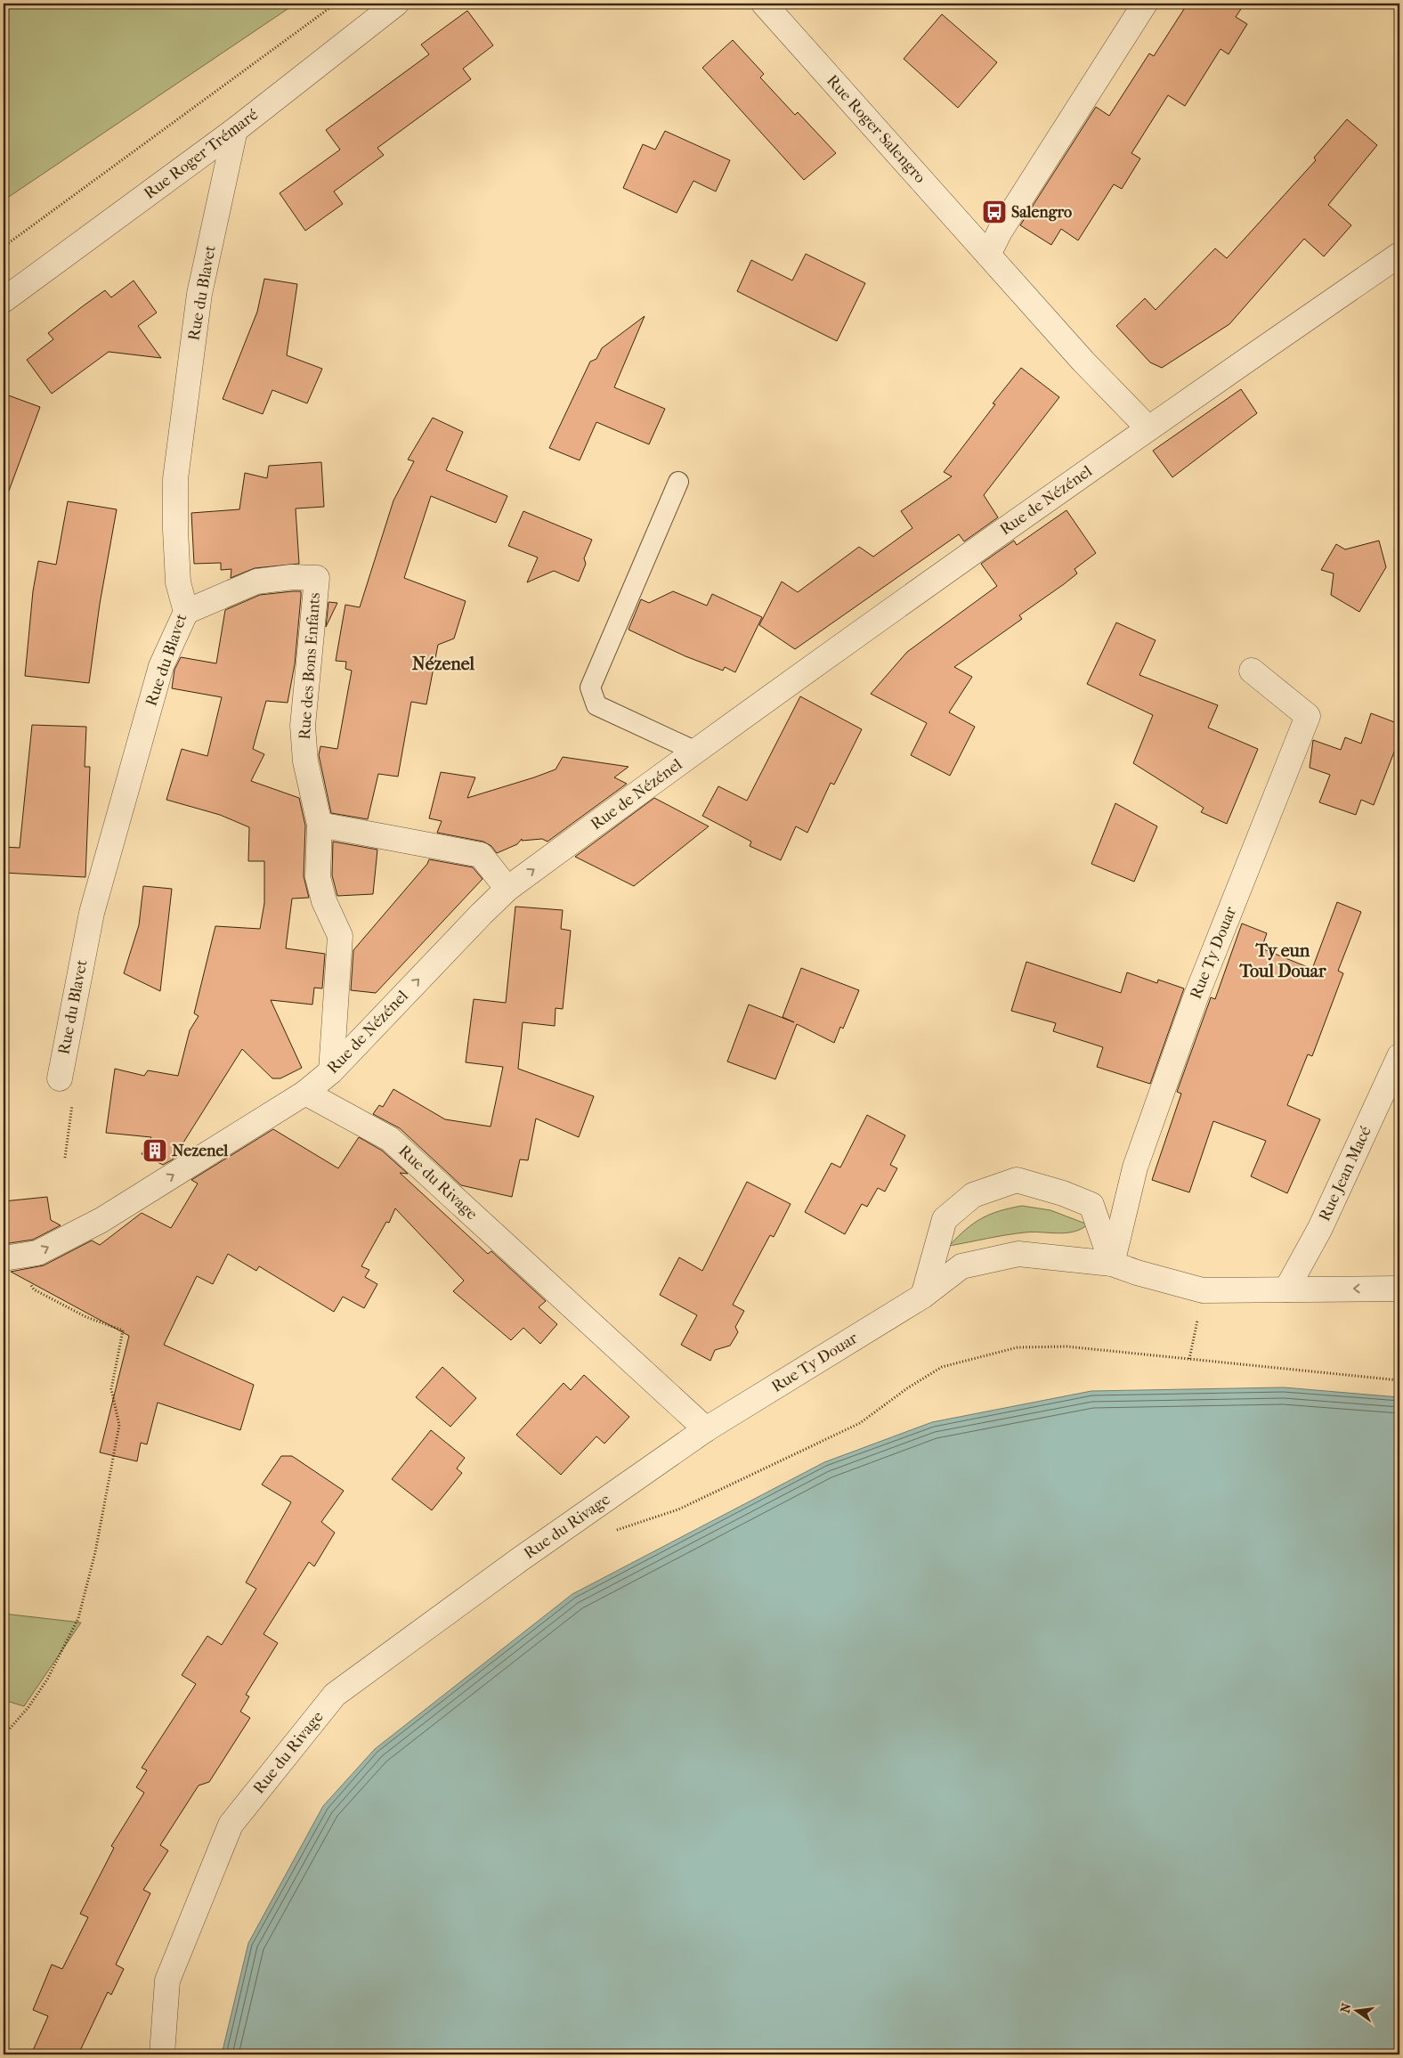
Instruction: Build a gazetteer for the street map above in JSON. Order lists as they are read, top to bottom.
{
  "streets": {
    "street": [
      "Rue Roger Salengro",
      "Rue Roger Trémaré",
      "Rue du Blavet",
      "Rue de Nézénel",
      "Rue des Bons Enfants",
      "Rue Ty Douar",
      "Rue Jean Macé",
      "Rue du Rivage"
    ]
  },
  "crossings": [
    ["Rue Roger Salengro", "Rue de Nézénel"],
    ["Rue Roger Trémaré", "Rue du Blavet"],
    ["Rue du Blavet", "Rue des Bons Enfants"],
    ["Rue de Nézénel", "Rue des Bons Enfants"],
    ["Rue de Nézénel", "Rue du Rivage"],
    ["Rue Ty Douar", "Rue du Rivage"]
  ],
  "one_way": ["Rue de Nézénel"],
  "districts": ["Nézenel", "Ty eun Toul Douar"],
  "places": {
    "bus stop": ["Salengro"],
    "building": ["Nezenel"]
  },
  "north": "left"
}
